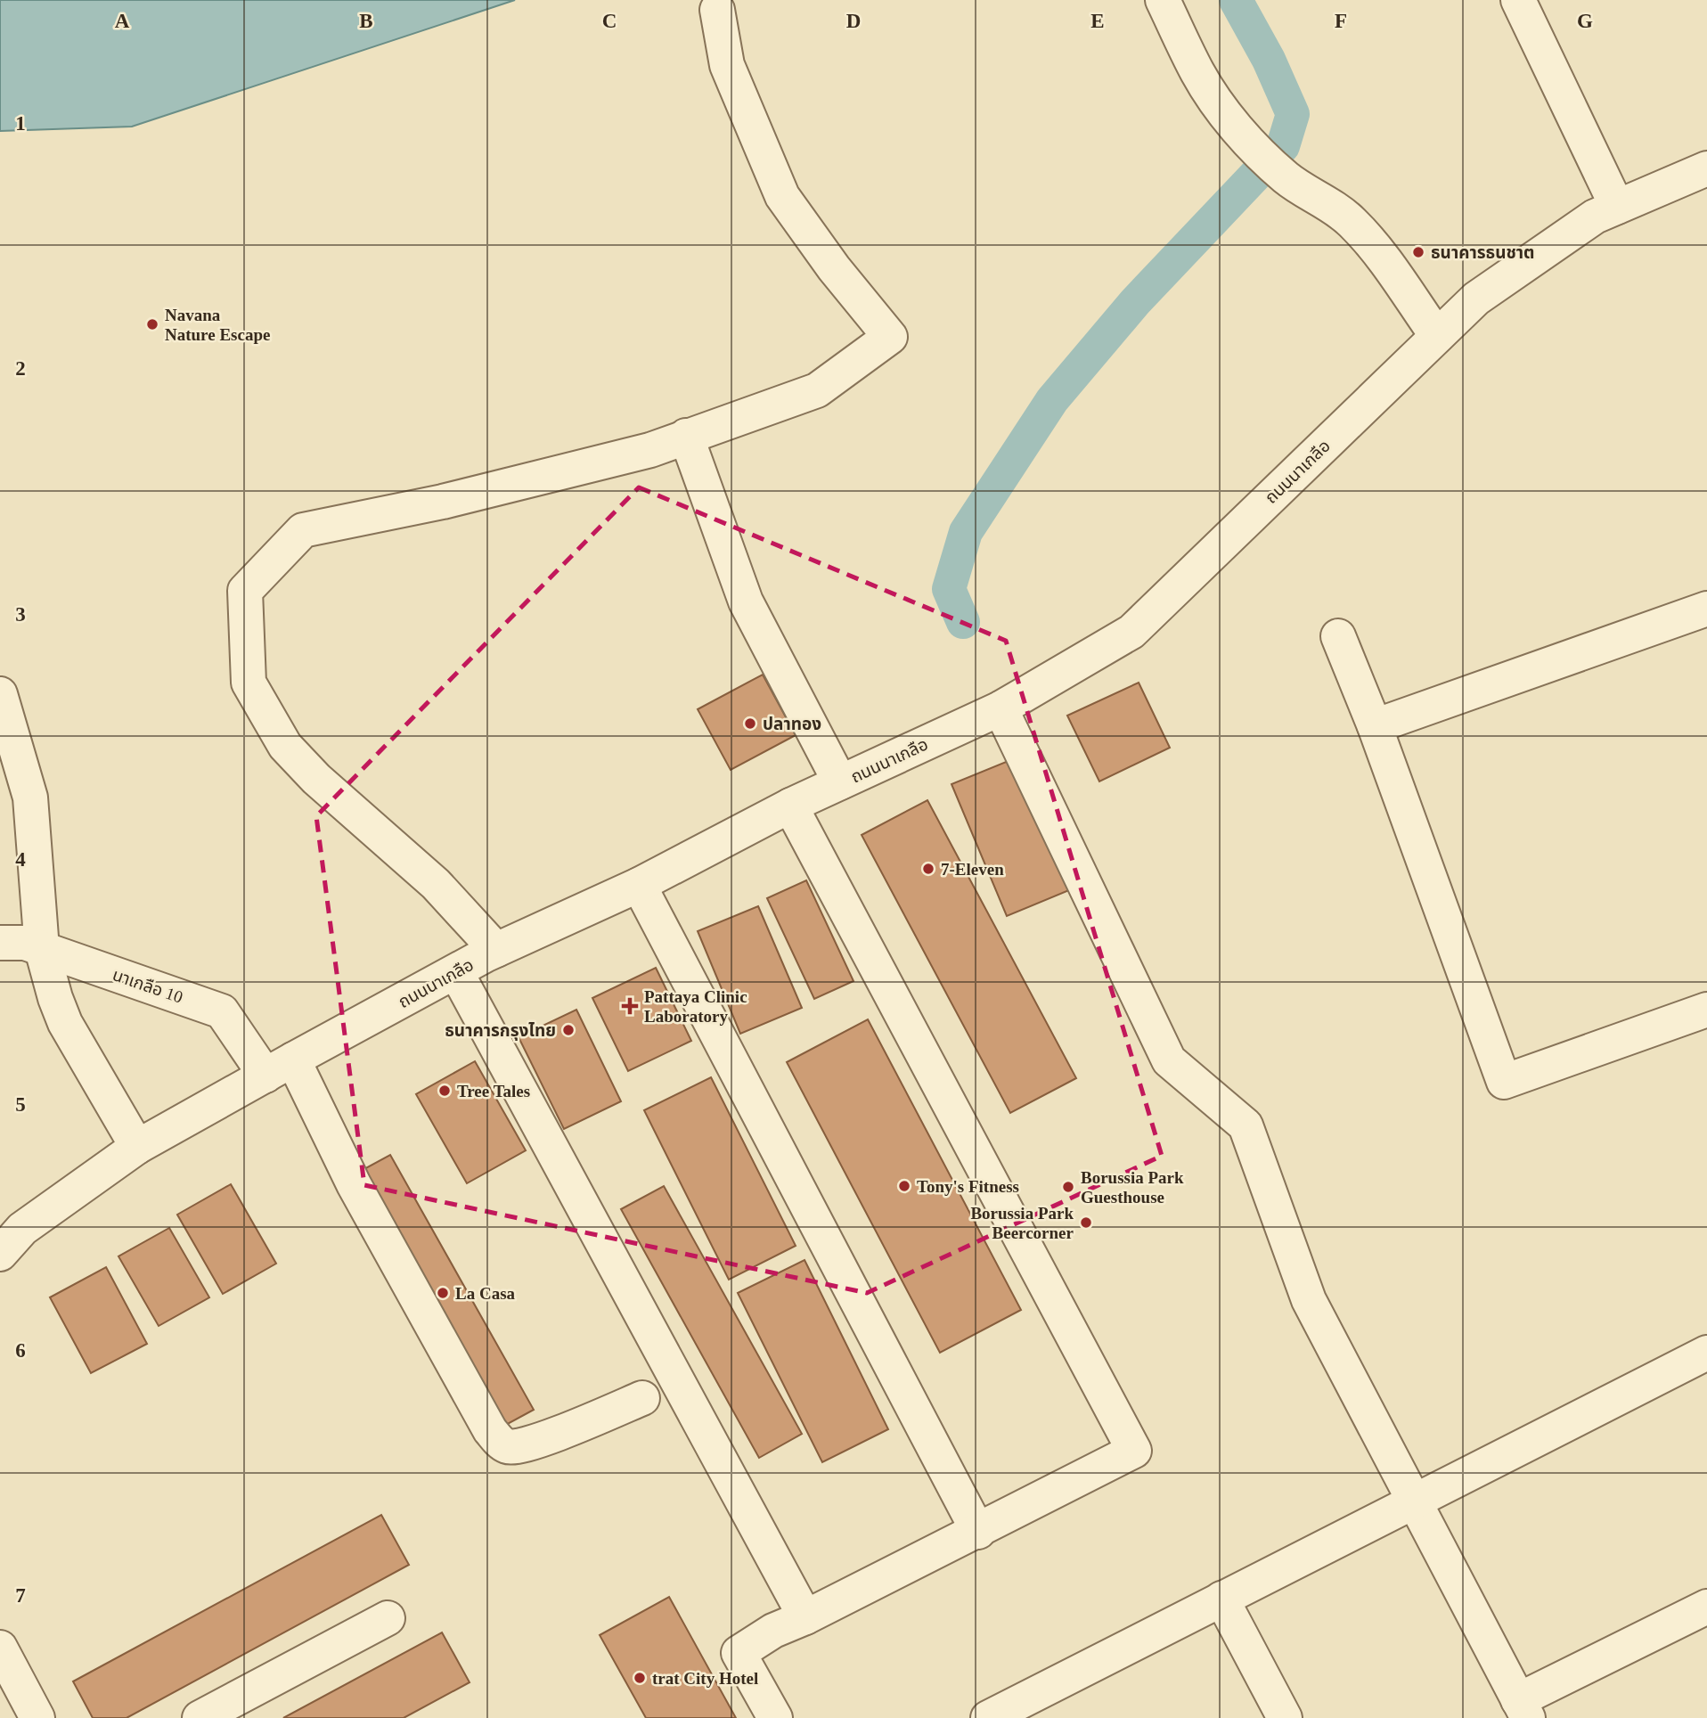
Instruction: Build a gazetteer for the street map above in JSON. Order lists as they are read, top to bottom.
{
  "streets": {
    "street": ["ถนนนาเกลือ", "นาเกลือ 10"]
  },
  "crossings": [
    ["ถนนนาเกลือ", "นาเกลือ 10"]
  ],
  "places": {
    "other": [
      "ธนาคารธนชาต",
      "Navana Nature Escape",
      "ปลาทอง",
      "7-Eleven",
      "ธนาคารกรุงไทย",
      "Tree Tales",
      "Tony's Fitness",
      "Borussia Park Guesthouse",
      "Borussia Park Beercorner",
      "La Casa",
      "trat City Hotel"
    ],
    "health": ["Pattaya Clinic Laboratory"]
  },
  "grid": {
    "columns": [
      "A",
      "B",
      "C",
      "D",
      "E",
      "F",
      "G"
    ],
    "rows": [
      "1",
      "2",
      "3",
      "4",
      "5",
      "6",
      "7"
    ]
  }
}
